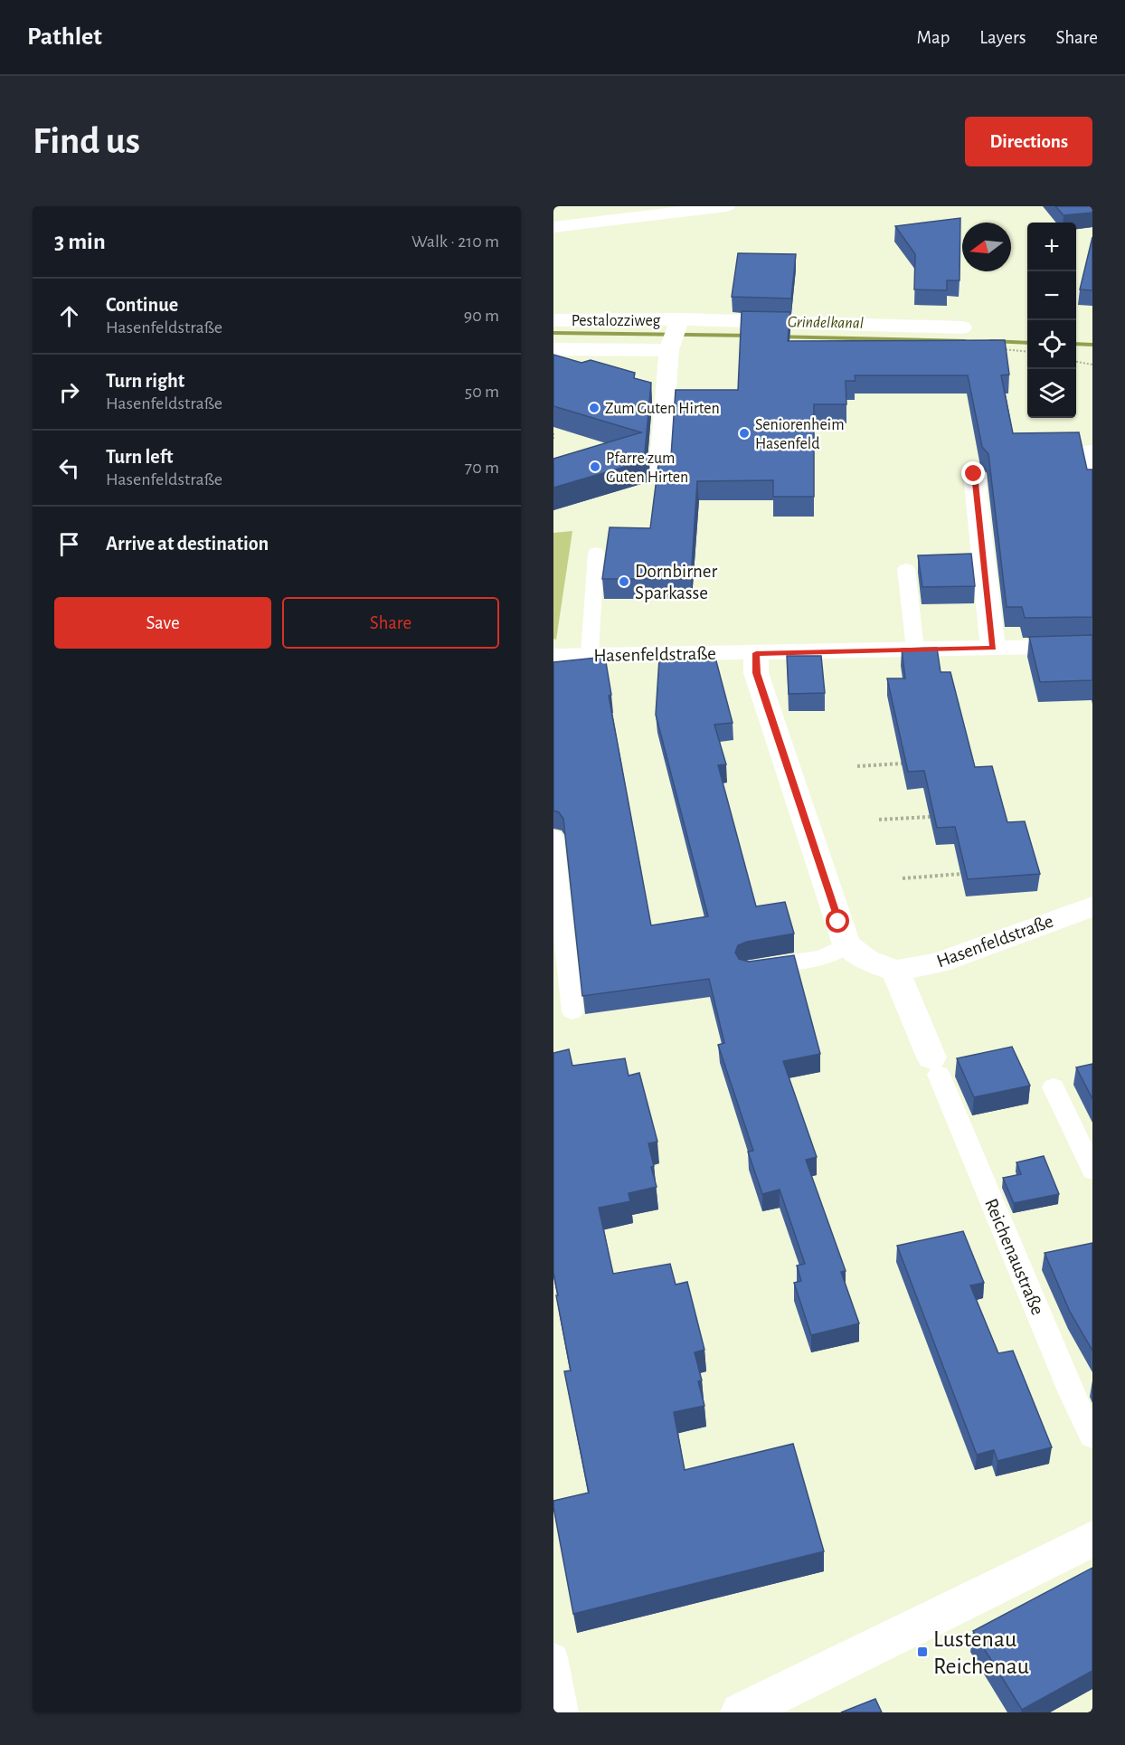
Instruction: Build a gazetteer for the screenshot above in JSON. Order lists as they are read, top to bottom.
{
  "streets": {
    "street": ["Pestalozziweg", "Hasenfeldstraße"],
    "lane": ["Reichenaustraße"]
  },
  "water": ["Grindelkanal"],
  "places": {
    "other": [
      "Zum Guten Hirten",
      "Seniorenheim Hasenfeld",
      "Pfarre zum Guten Hirten",
      "Dornbirner Sparkasse"
    ],
    "transit": ["Lustenau Reichenau"]
  },
  "north": "left",
  "page": {
    "header": "Pathlet",
    "nav": ["Map", "Layers", "Share"],
    "buttons": [
      "Directions",
      ["Save", "Share"]
    ],
    "title": "Find us",
    "heading": ["3 min", "Walk · 210 m"],
    "map_buttons": ["+", "−"],
    "list": [
      ["Continue", "Hasenfeldstraße", "90 m"],
      ["Turn right", "Hasenfeldstraße", "50 m"],
      ["Turn left", "Hasenfeldstraße", "70 m"],
      "Arrive at destination"
    ]
  }
}
